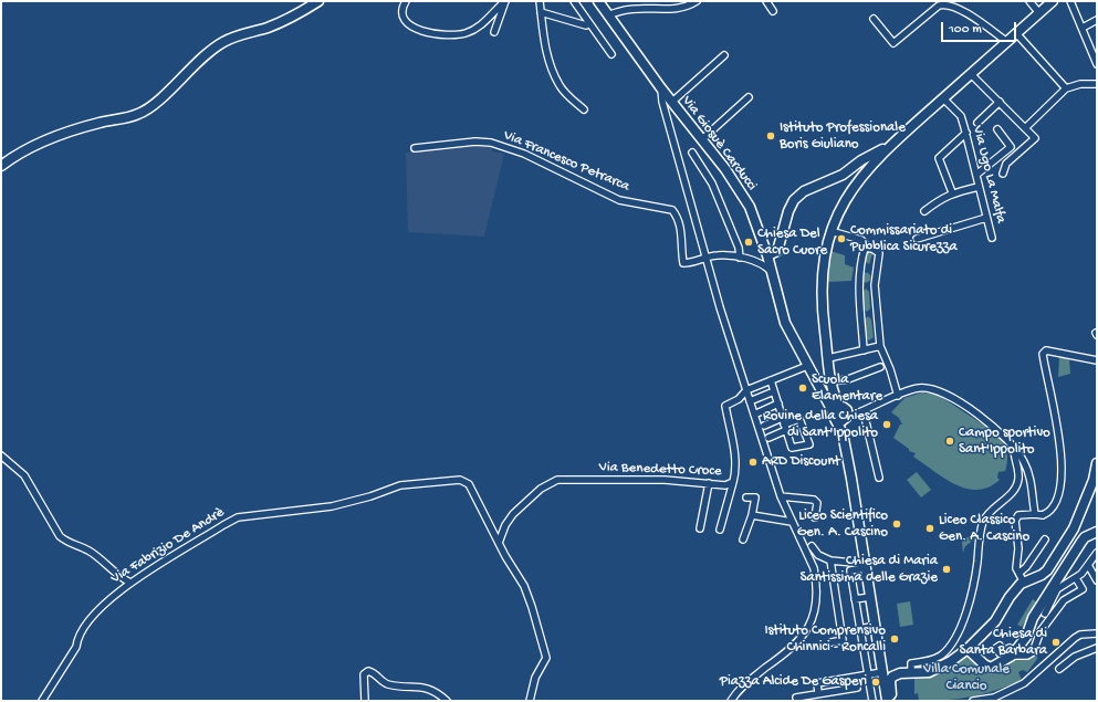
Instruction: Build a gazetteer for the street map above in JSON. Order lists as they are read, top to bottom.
{
  "streets": {
    "main road": ["Via Giosuè Carducci"],
    "street": [
      "Via Francesco Petrarca",
      "Via Ugo La Malfa",
      "Via Benedetto Croce",
      "Via Fabrizio De Andrè"
    ]
  },
  "crossings": [
    ["Via Giosuè Carducci", "Via Francesco Petrarca"],
    ["Via Giosuè Carducci", "Via Benedetto Croce"],
    ["Via Benedetto Croce", "Via Fabrizio De Andrè"]
  ],
  "parks": ["Villa Comunale Ciancio"],
  "places": [
    "Istituto Professionale Boris Giuliano",
    "Commissariato di Pubblica Sicurezza",
    "Chiesa Del Sacro Cuore",
    "Scuola Elamentare",
    "Rovine della Chiesa di Sant'Ippolito",
    "Campo sportivo Sant'Ippolito",
    "ARD Discount",
    "Liceo Scientifico Gen. A. Cascino",
    "Liceo Classico Gen. A. Cascino",
    "Chiesa di Maria Santissima delle Grazie",
    "Istituto Comprensivo Chinnici - Roncalli",
    "Chiesa di Santa Barbara",
    "Piazza Alcide De Gasperi"
  ],
  "scale_bar": "100 m"
}
